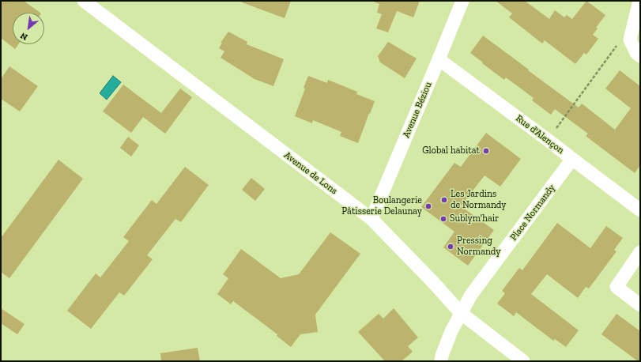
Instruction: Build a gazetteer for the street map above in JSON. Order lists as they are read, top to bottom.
{
  "streets": {
    "street": [
      "Avenue Béziou",
      "Rue d'Alençon",
      "Avenue de Lons",
      "Place Normandy"
    ]
  },
  "crossings": [
    ["Avenue Béziou", "Rue d'Alençon"],
    ["Avenue Béziou", "Avenue de Lons"],
    ["Rue d'Alençon", "Place Normandy"],
    ["Avenue de Lons", "Place Normandy"]
  ],
  "places": [
    "Global habitat",
    "Les Jardins de Normandy",
    "Boulangerie Pâtisserie Delaunay",
    "Sublym'hair",
    "Pressing Normandy"
  ],
  "north": "bottom left"
}
